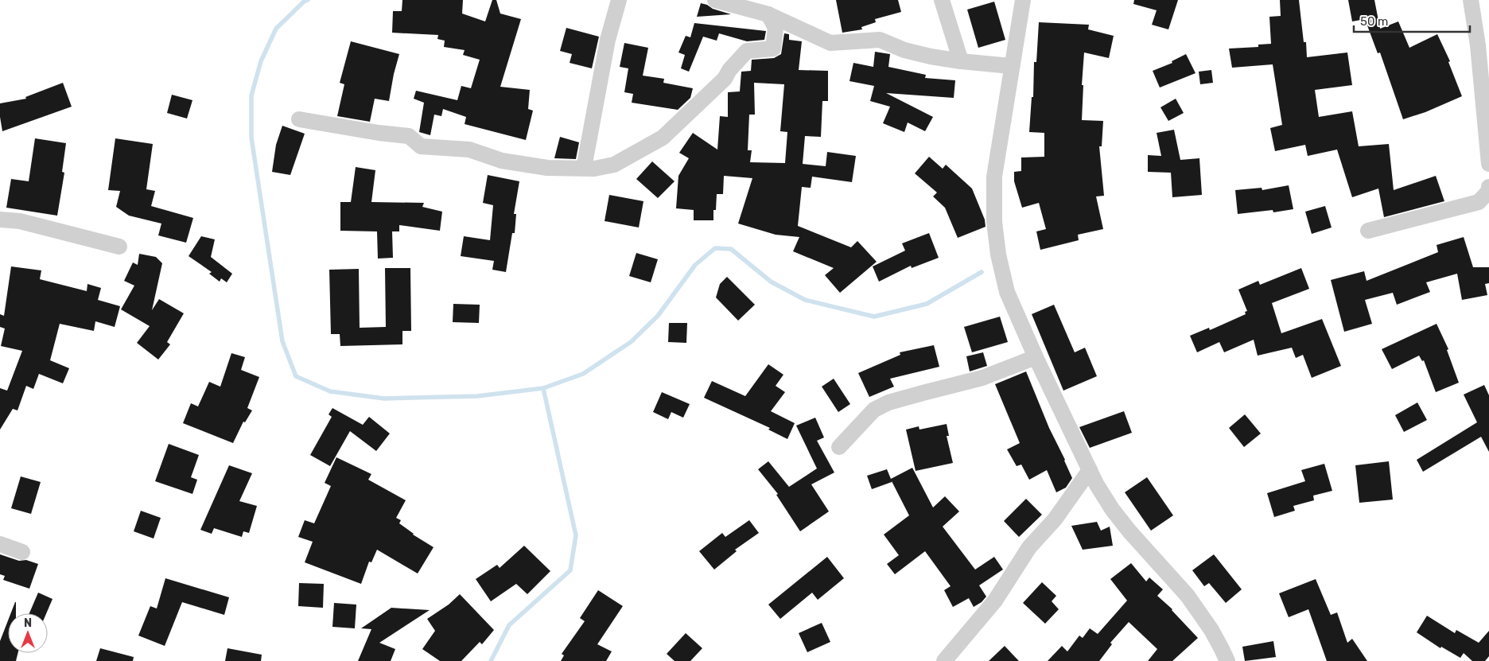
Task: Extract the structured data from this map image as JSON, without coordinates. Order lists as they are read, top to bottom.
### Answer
{
  "scale_bar": "50 m",
  "north": "top"
}
